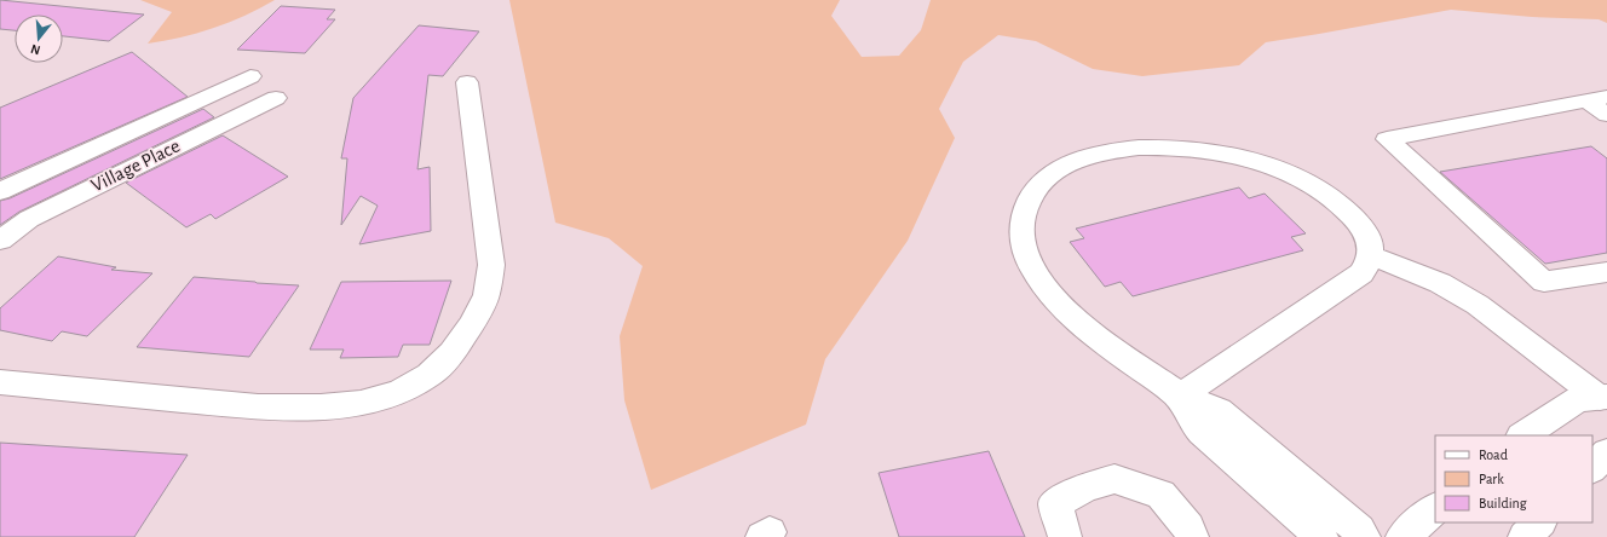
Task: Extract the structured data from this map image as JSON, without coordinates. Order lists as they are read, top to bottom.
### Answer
{
  "streets": {
    "main road": ["Village Place"]
  },
  "legend": ["Road", "Park", "Building"],
  "north": "bottom"
}
